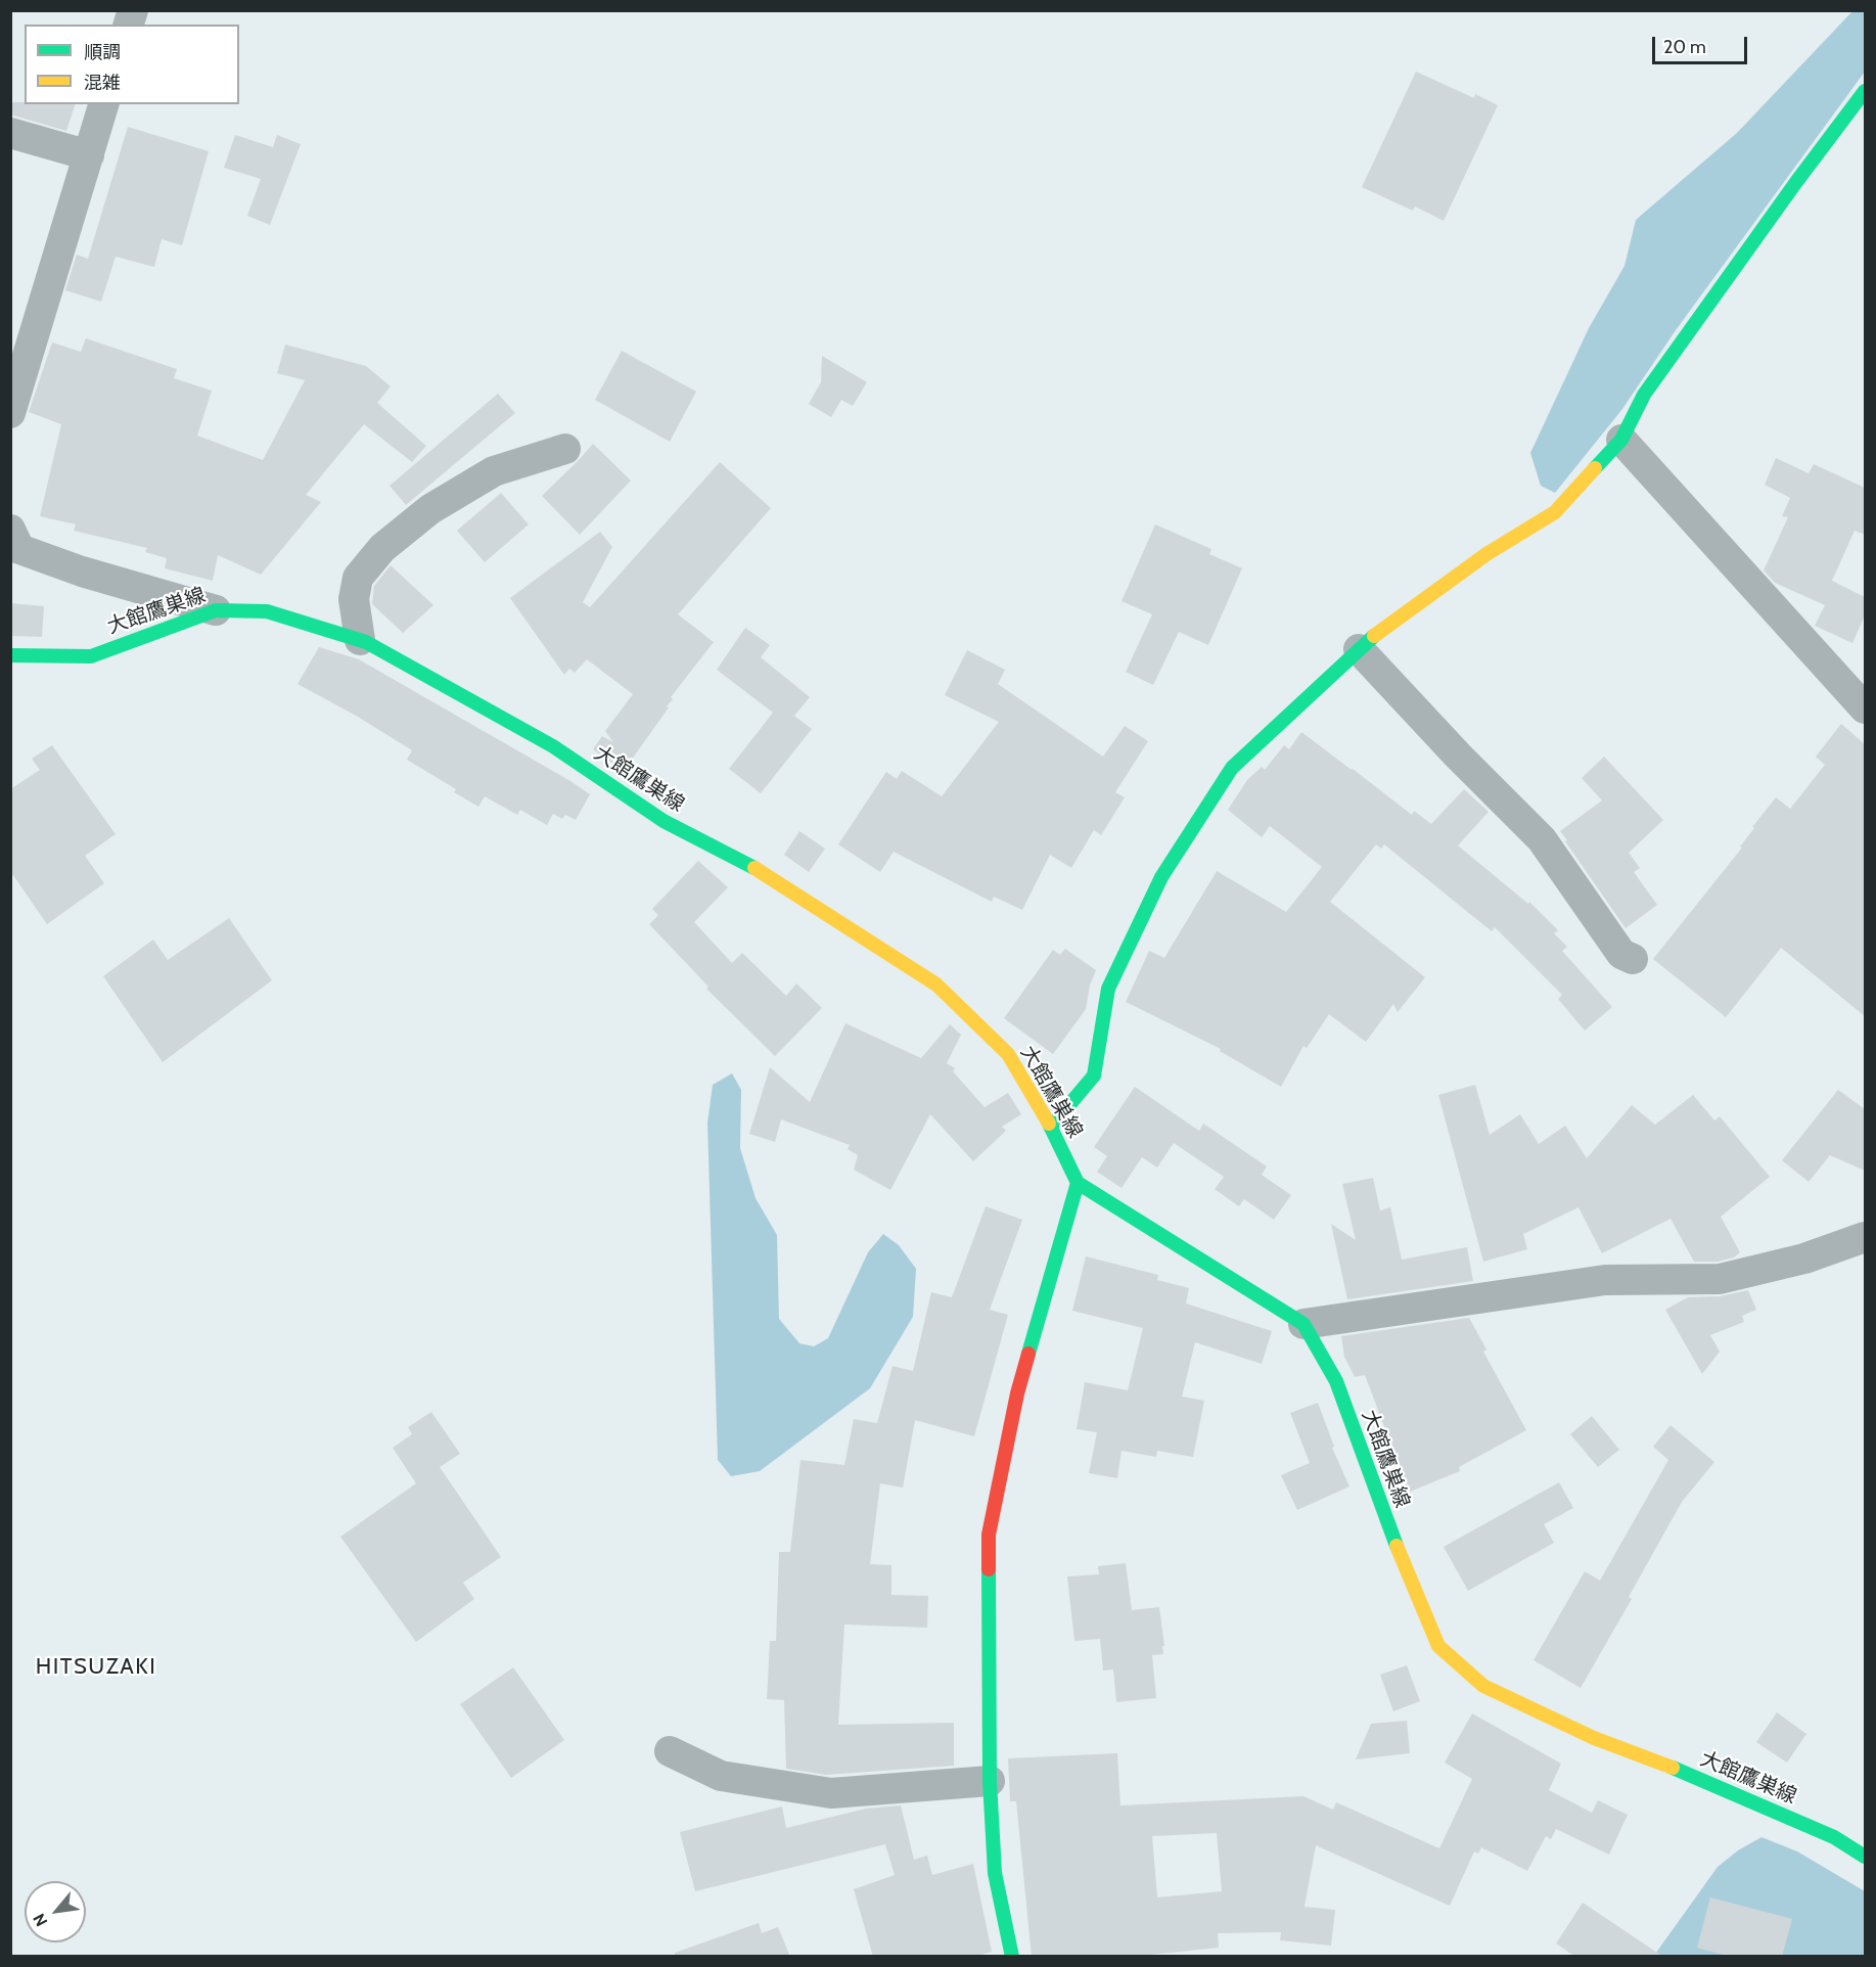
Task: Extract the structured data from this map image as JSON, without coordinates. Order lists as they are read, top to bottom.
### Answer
{
  "streets": {
    "main road": ["大館鷹巣線"]
  },
  "districts": ["HITSUZAKI"],
  "legend": ["順調", "混雑"],
  "scale_bar": "20 m",
  "north": "bottom left"
}
